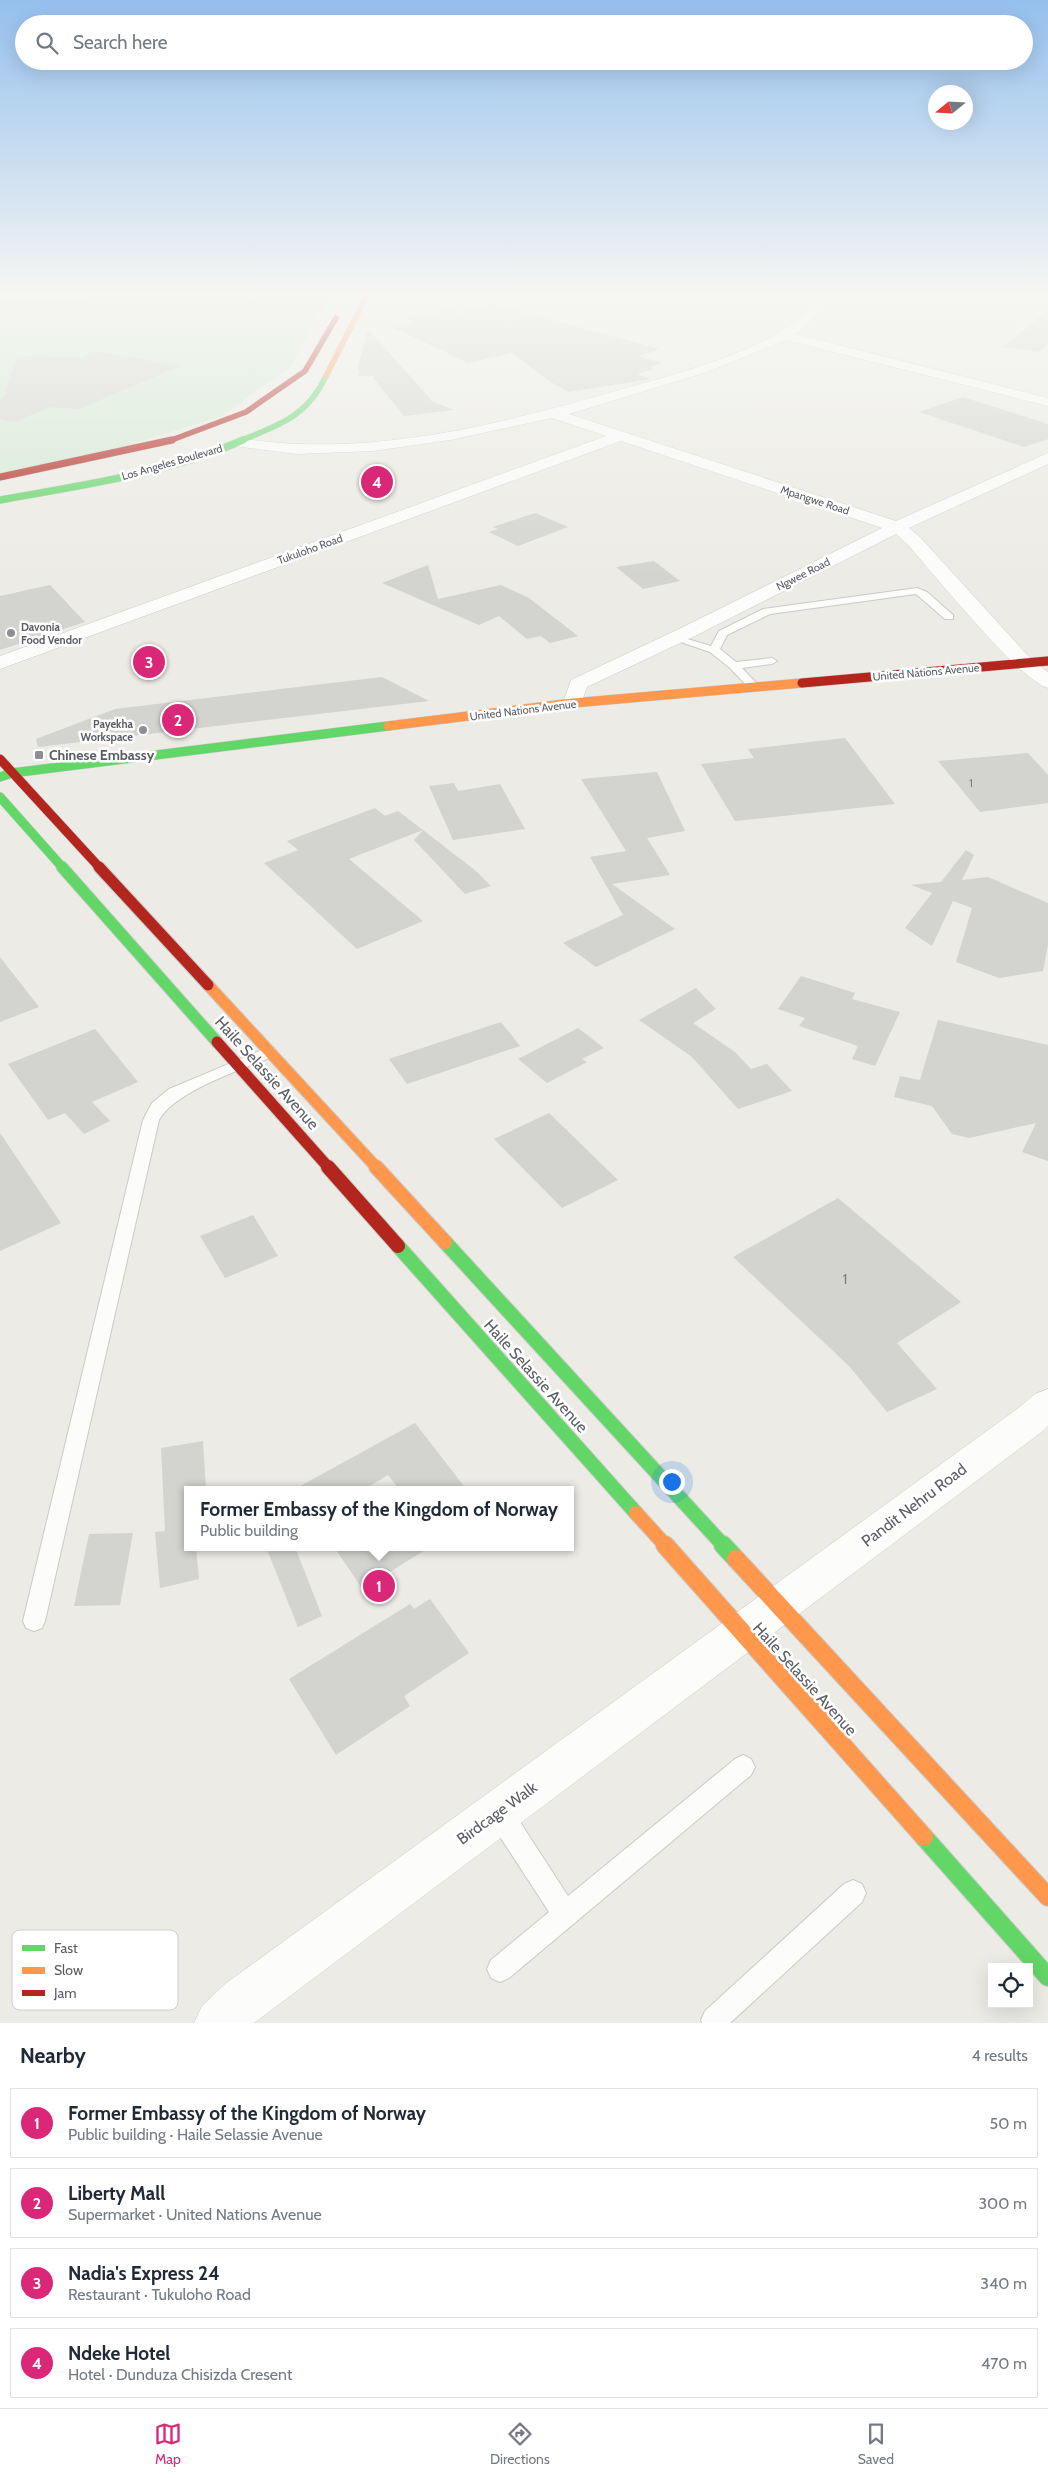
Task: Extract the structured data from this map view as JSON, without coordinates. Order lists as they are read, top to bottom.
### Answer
{
  "streets": {
    "main road": ["Los Angeles Boulevard", "United Nations Avenue", "Haile Selassie Avenue"],
    "street": [
      "Mpangwe Road",
      "Tukuloho Road",
      "Ngwee Road",
      "Pandit Nehru Road",
      "Birdcage Walk"
    ]
  },
  "crossings": [
    ["Mpangwe Road", "Tukuloho Road"],
    ["Mpangwe Road", "Ngwee Road"],
    ["Mpangwe Road", "United Nations Avenue"],
    ["Ngwee Road", "United Nations Avenue"],
    ["United Nations Avenue", "Haile Selassie Avenue"],
    ["Haile Selassie Avenue", "Pandit Nehru Road"],
    ["Haile Selassie Avenue", "Birdcage Walk"],
    ["Pandit Nehru Road", "Birdcage Walk"]
  ],
  "places": {
    "other": ["Davonia Food Vendor", "Payekha Workspace"],
    "transit": ["Chinese Embassy"]
  },
  "house_numbers": ["1", "1"],
  "legend": ["Fast", "Slow", "Jam"],
  "north": "left",
  "page": {
    "search": "Search here",
    "pins": [
      "4",
      "3",
      "2",
      "1"
    ],
    "popup": ["Former Embassy of the Kingdom of Norway", "Public building"],
    "heading": ["Nearby", "4 results"],
    "list": [
      {
        "mark": "1",
        "name": "Former Embassy of the Kingdom of Norway",
        "note": "Public building · Haile Selassie Avenue",
        "value": "50 m"
      },
      {
        "mark": "2",
        "name": "Liberty Mall",
        "note": "Supermarket · United Nations Avenue",
        "value": "300 m"
      },
      {
        "mark": "3",
        "name": "Nadia's Express 24",
        "note": "Restaurant · Tukuloho Road",
        "value": "340 m"
      },
      {
        "mark": "4",
        "name": "Ndeke Hotel",
        "note": "Hotel · Dunduza Chisizda Cresent",
        "value": "470 m"
      }
    ],
    "nav": ["Map", "Directions", "Saved"]
  }
}
